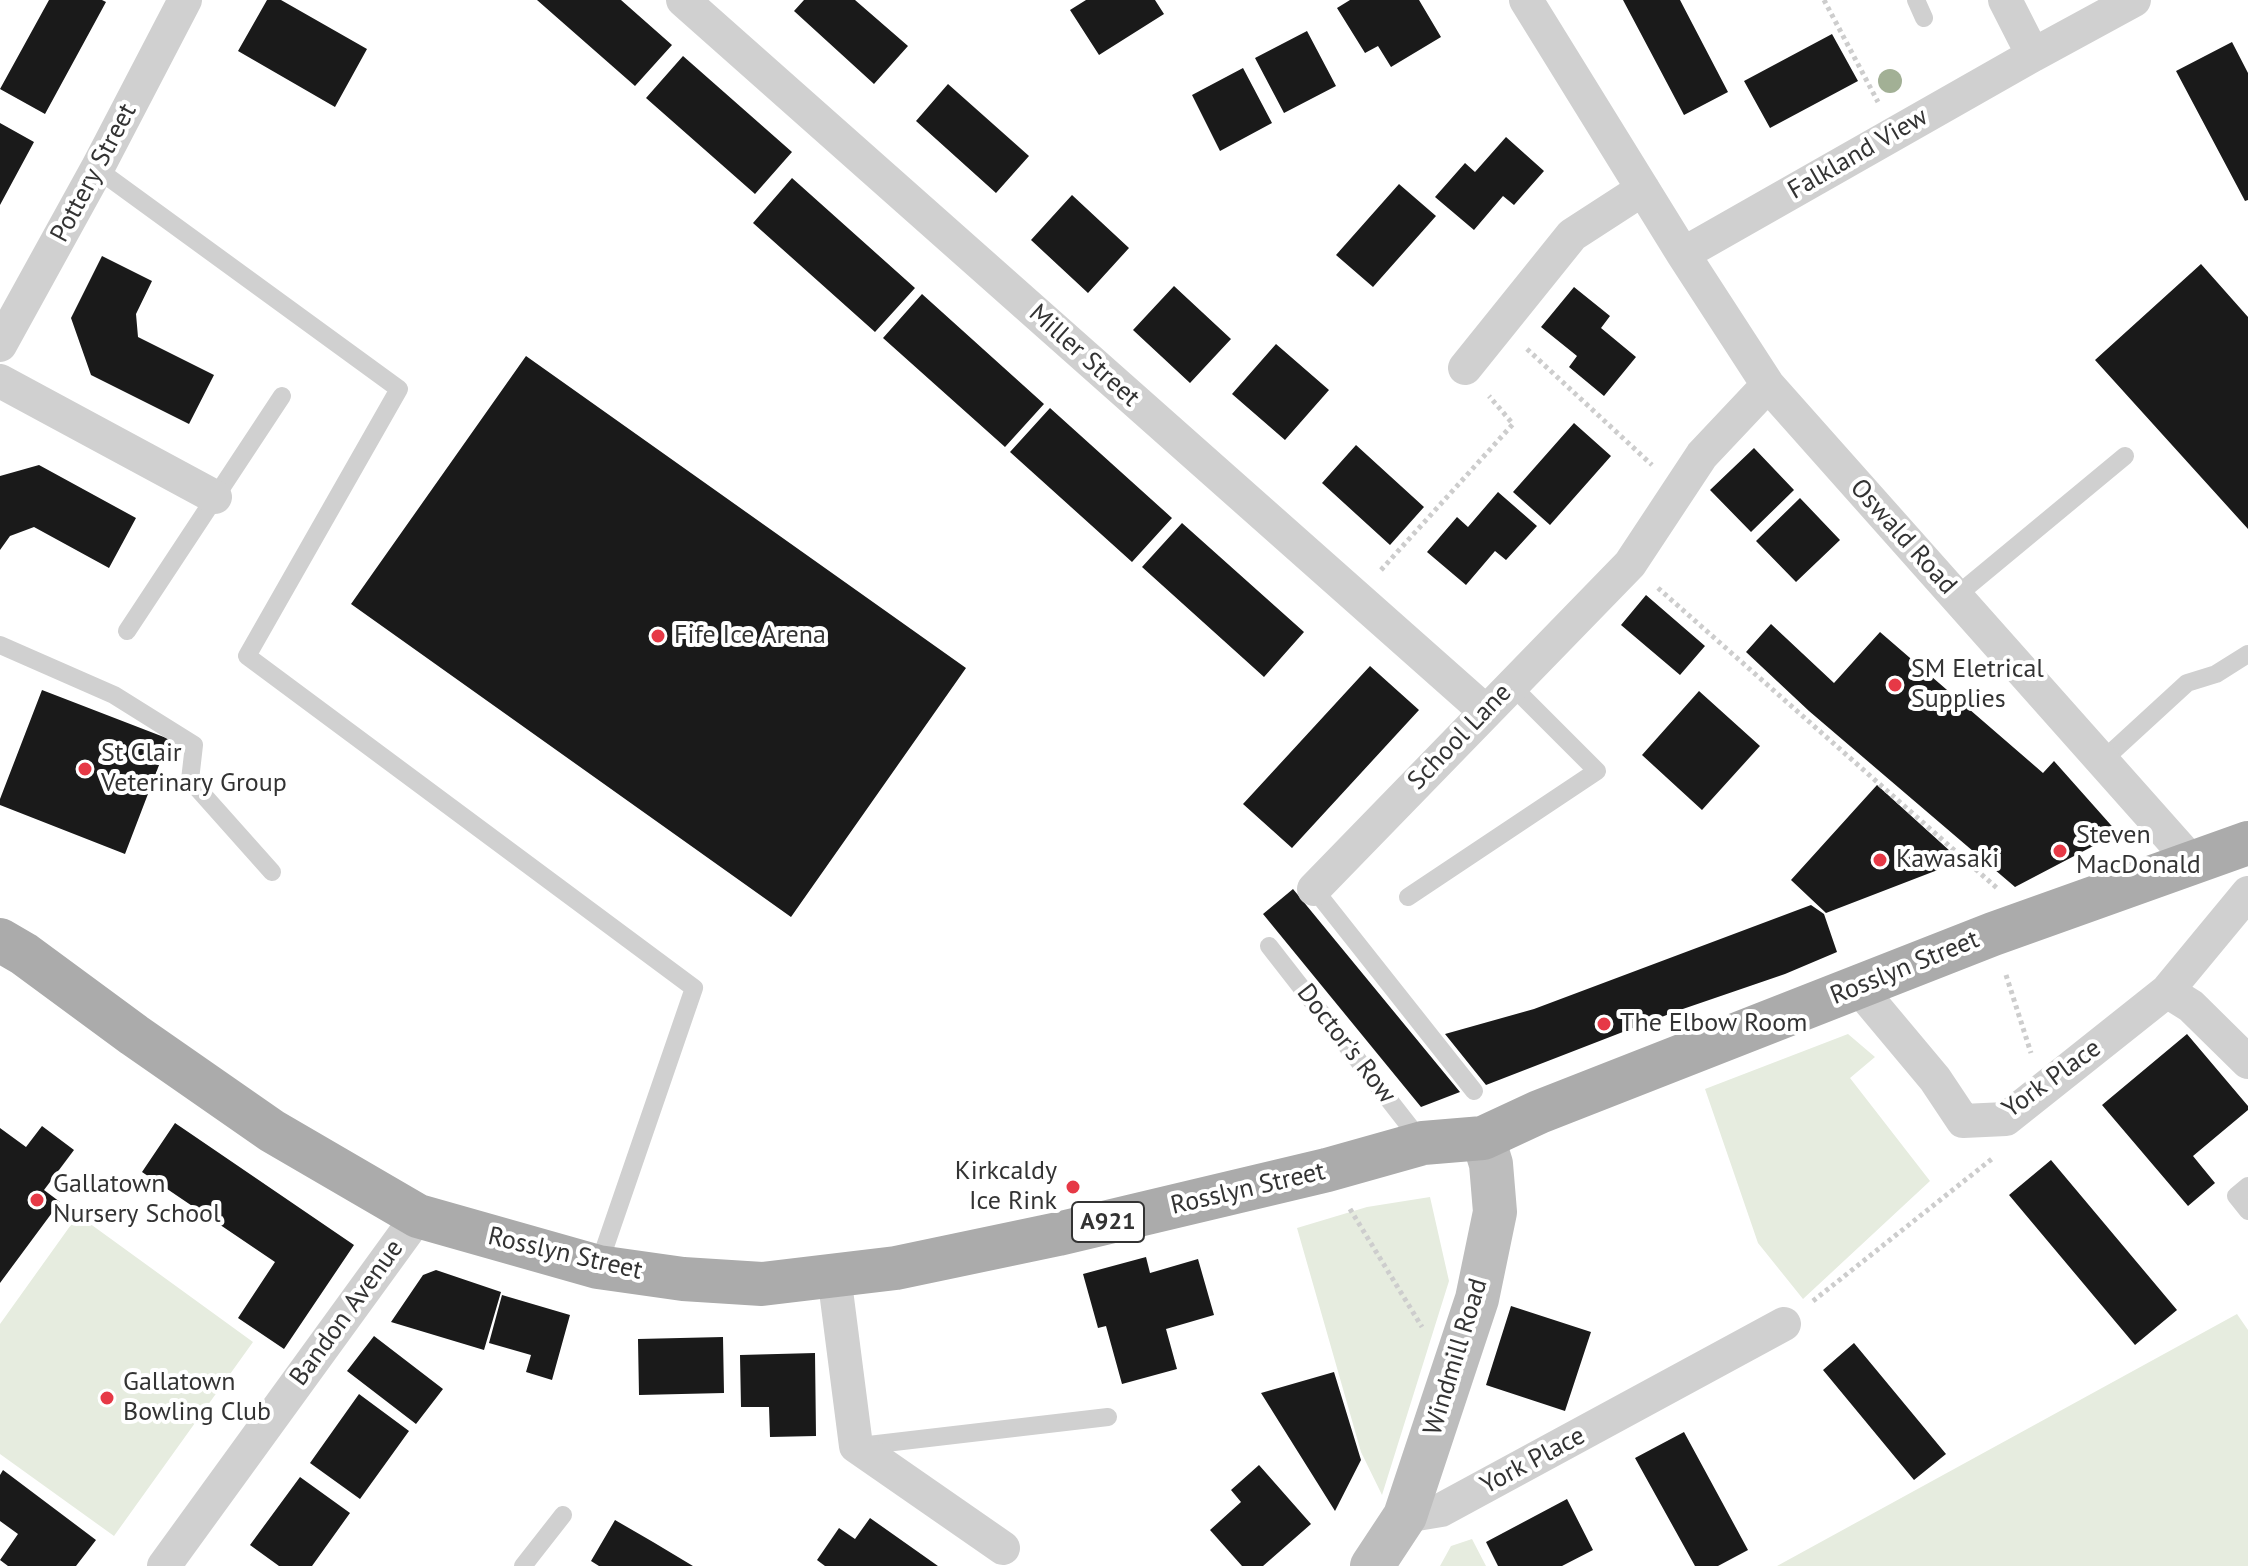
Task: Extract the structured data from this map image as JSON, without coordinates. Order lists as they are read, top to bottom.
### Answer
{
  "streets": {
    "main road": ["Rosslyn Street", "A921", "Windmill Road"],
    "street": [
      "Falkland View",
      "Pottery Street",
      "Miller Street",
      "Oswald Road",
      "School Lane",
      "York Place",
      "Bandon Avenue"
    ],
    "lane": ["Doctor's Row"]
  },
  "crossings": [
    ["Falkland View", "Oswald Road"],
    ["Miller Street", "School Lane"],
    ["Oswald Road", "School Lane"],
    ["Oswald Road", "Rosslyn Street"],
    ["Rosslyn Street", "Doctor's Row"],
    ["Rosslyn Street", "York Place"],
    ["Rosslyn Street", "Bandon Avenue"],
    ["Rosslyn Street", "Windmill Road"],
    ["York Place", "Windmill Road"]
  ],
  "places": [
    "Fife Ice Arena",
    "SM Eletrical Supplies",
    "St Clair Veterinary Group",
    "Steven MacDonald",
    "Kawasaki",
    "The Elbow Room",
    "Kirkcaldy Ice Rink",
    "Gallatown Nursery School",
    "Gallatown Bowling Club"
  ]
}
